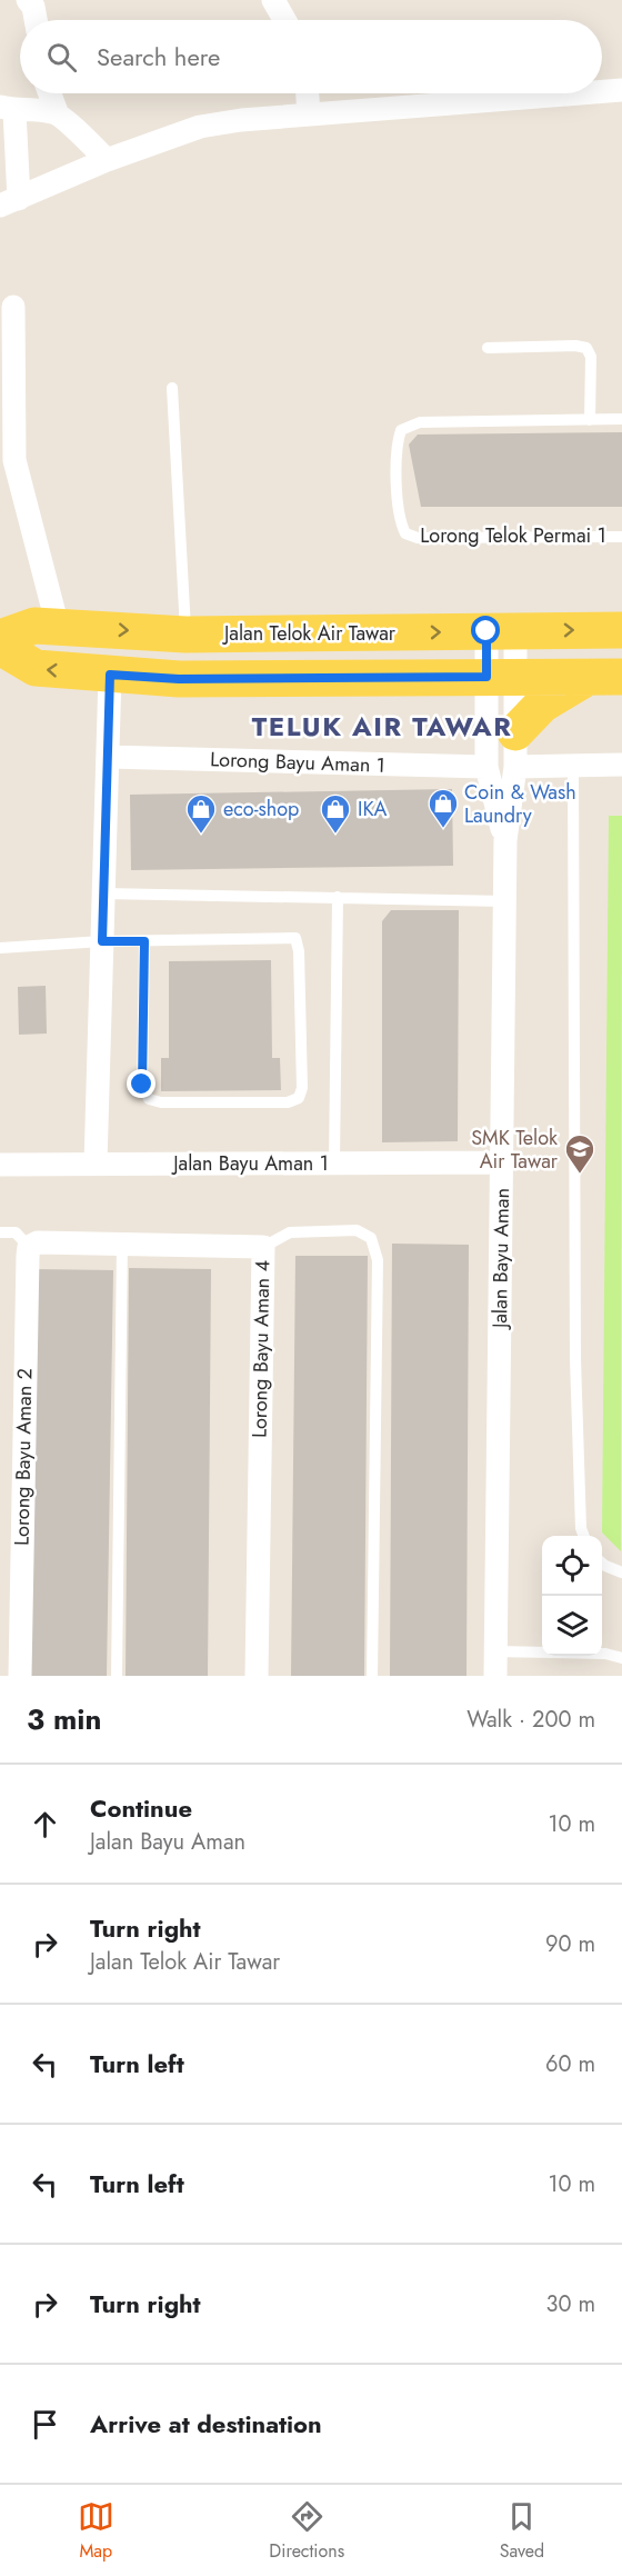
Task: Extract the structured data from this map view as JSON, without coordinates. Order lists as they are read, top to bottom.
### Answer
{
  "streets": {
    "main road": ["Jalan Telok Air Tawar"],
    "street": [
      "Lorong Bayu Aman 1",
      "Jalan Bayu Aman 1",
      "Jalan Bayu Aman",
      "Lorong Bayu Aman 4",
      "Lorong Bayu Aman 2"
    ],
    "lane": ["Lorong Telok Permai 1"]
  },
  "crossings": [
    ["Jalan Telok Air Tawar", "Jalan Bayu Aman"],
    ["Lorong Bayu Aman 1", "Jalan Bayu Aman"],
    ["Jalan Bayu Aman 1", "Jalan Bayu Aman"],
    ["Lorong Bayu Aman 4", "Lorong Bayu Aman 2"]
  ],
  "districts": ["TELUK AIR TAWAR"],
  "places": {
    "shop": ["Coin & Wash Laundry", "eco-shop", "IKA"],
    "school or university": ["SMK Telok Air Tawar"]
  },
  "page": {
    "search": "Search here",
    "heading": ["3 min", "Walk · 200 m"],
    "list": [
      ["Continue", "Jalan Bayu Aman", "10 m"],
      ["Turn right", "Jalan Telok Air Tawar", "90 m"],
      ["Turn left", "60 m"],
      ["Turn left", "10 m"],
      ["Turn right", "30 m"],
      "Arrive at destination"
    ],
    "nav": ["Map", "Directions", "Saved"]
  }
}
